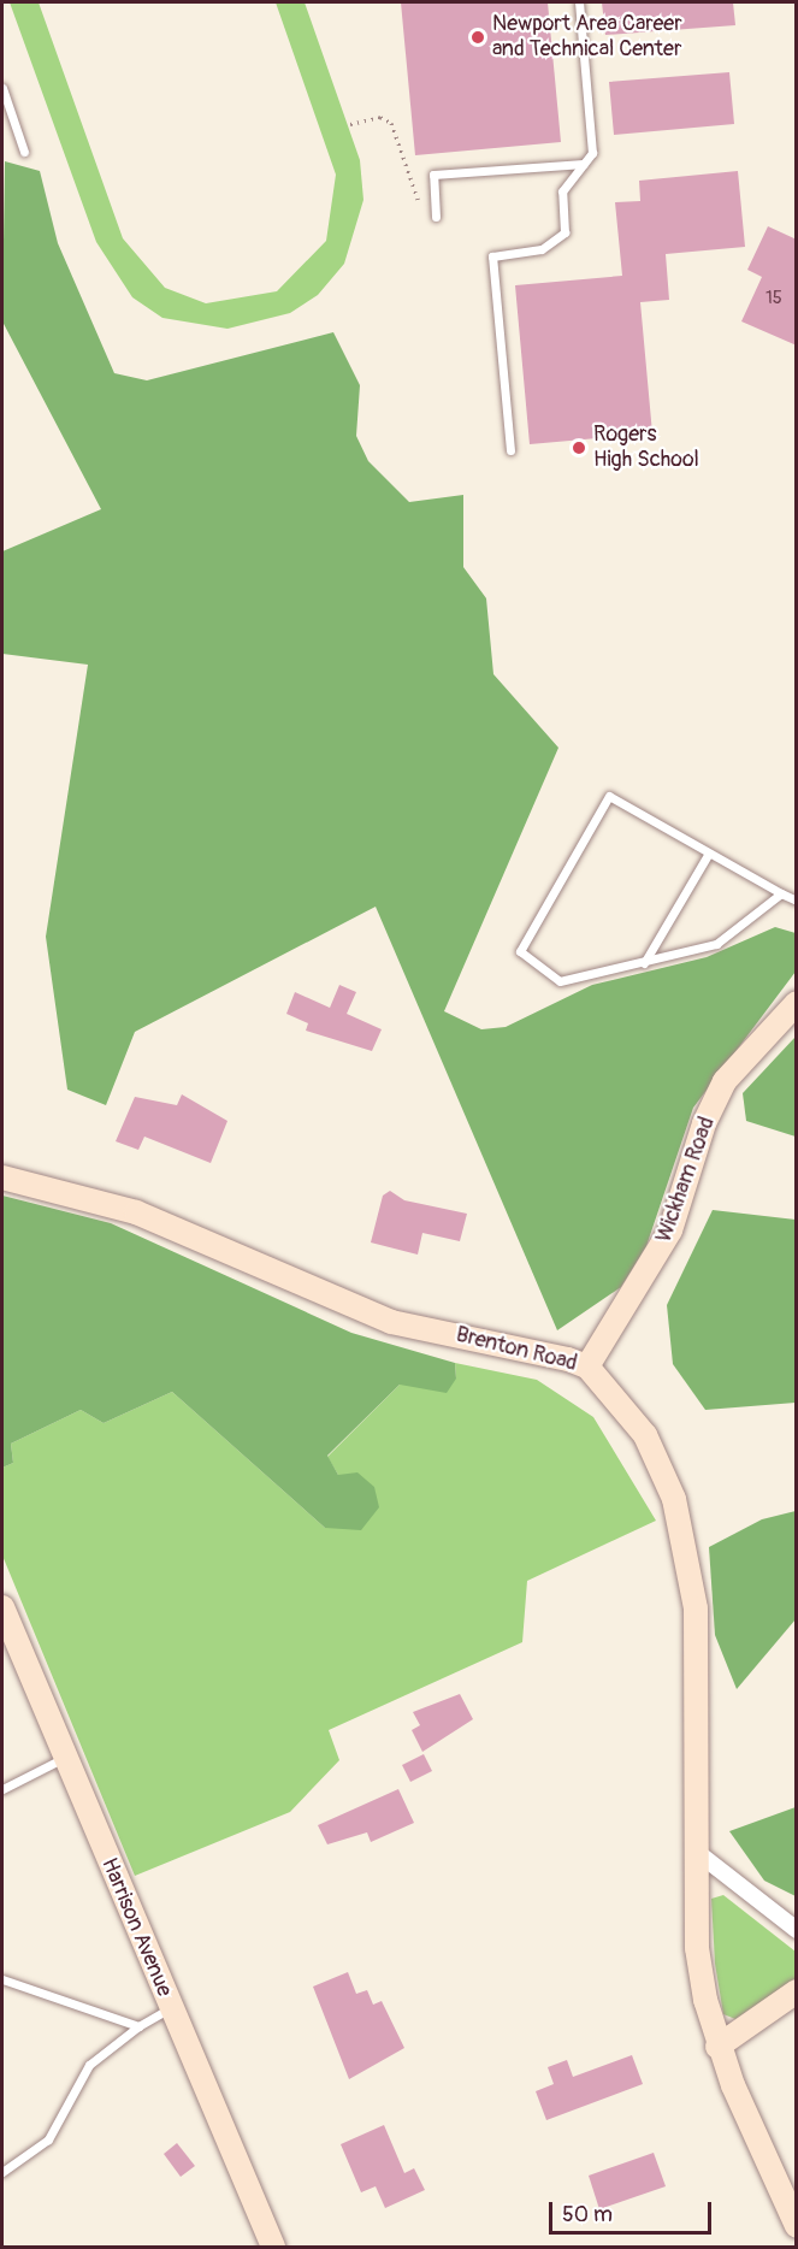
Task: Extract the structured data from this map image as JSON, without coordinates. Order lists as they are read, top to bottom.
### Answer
{
  "streets": {
    "street": ["Wickham Road", "Brenton Road", "Harrison Avenue"]
  },
  "crossings": [
    ["Wickham Road", "Brenton Road"]
  ],
  "places": ["Newport Area Career and Technical Center", "Rogers High School"],
  "house_numbers": ["15"],
  "scale_bar": "50 m"
}
